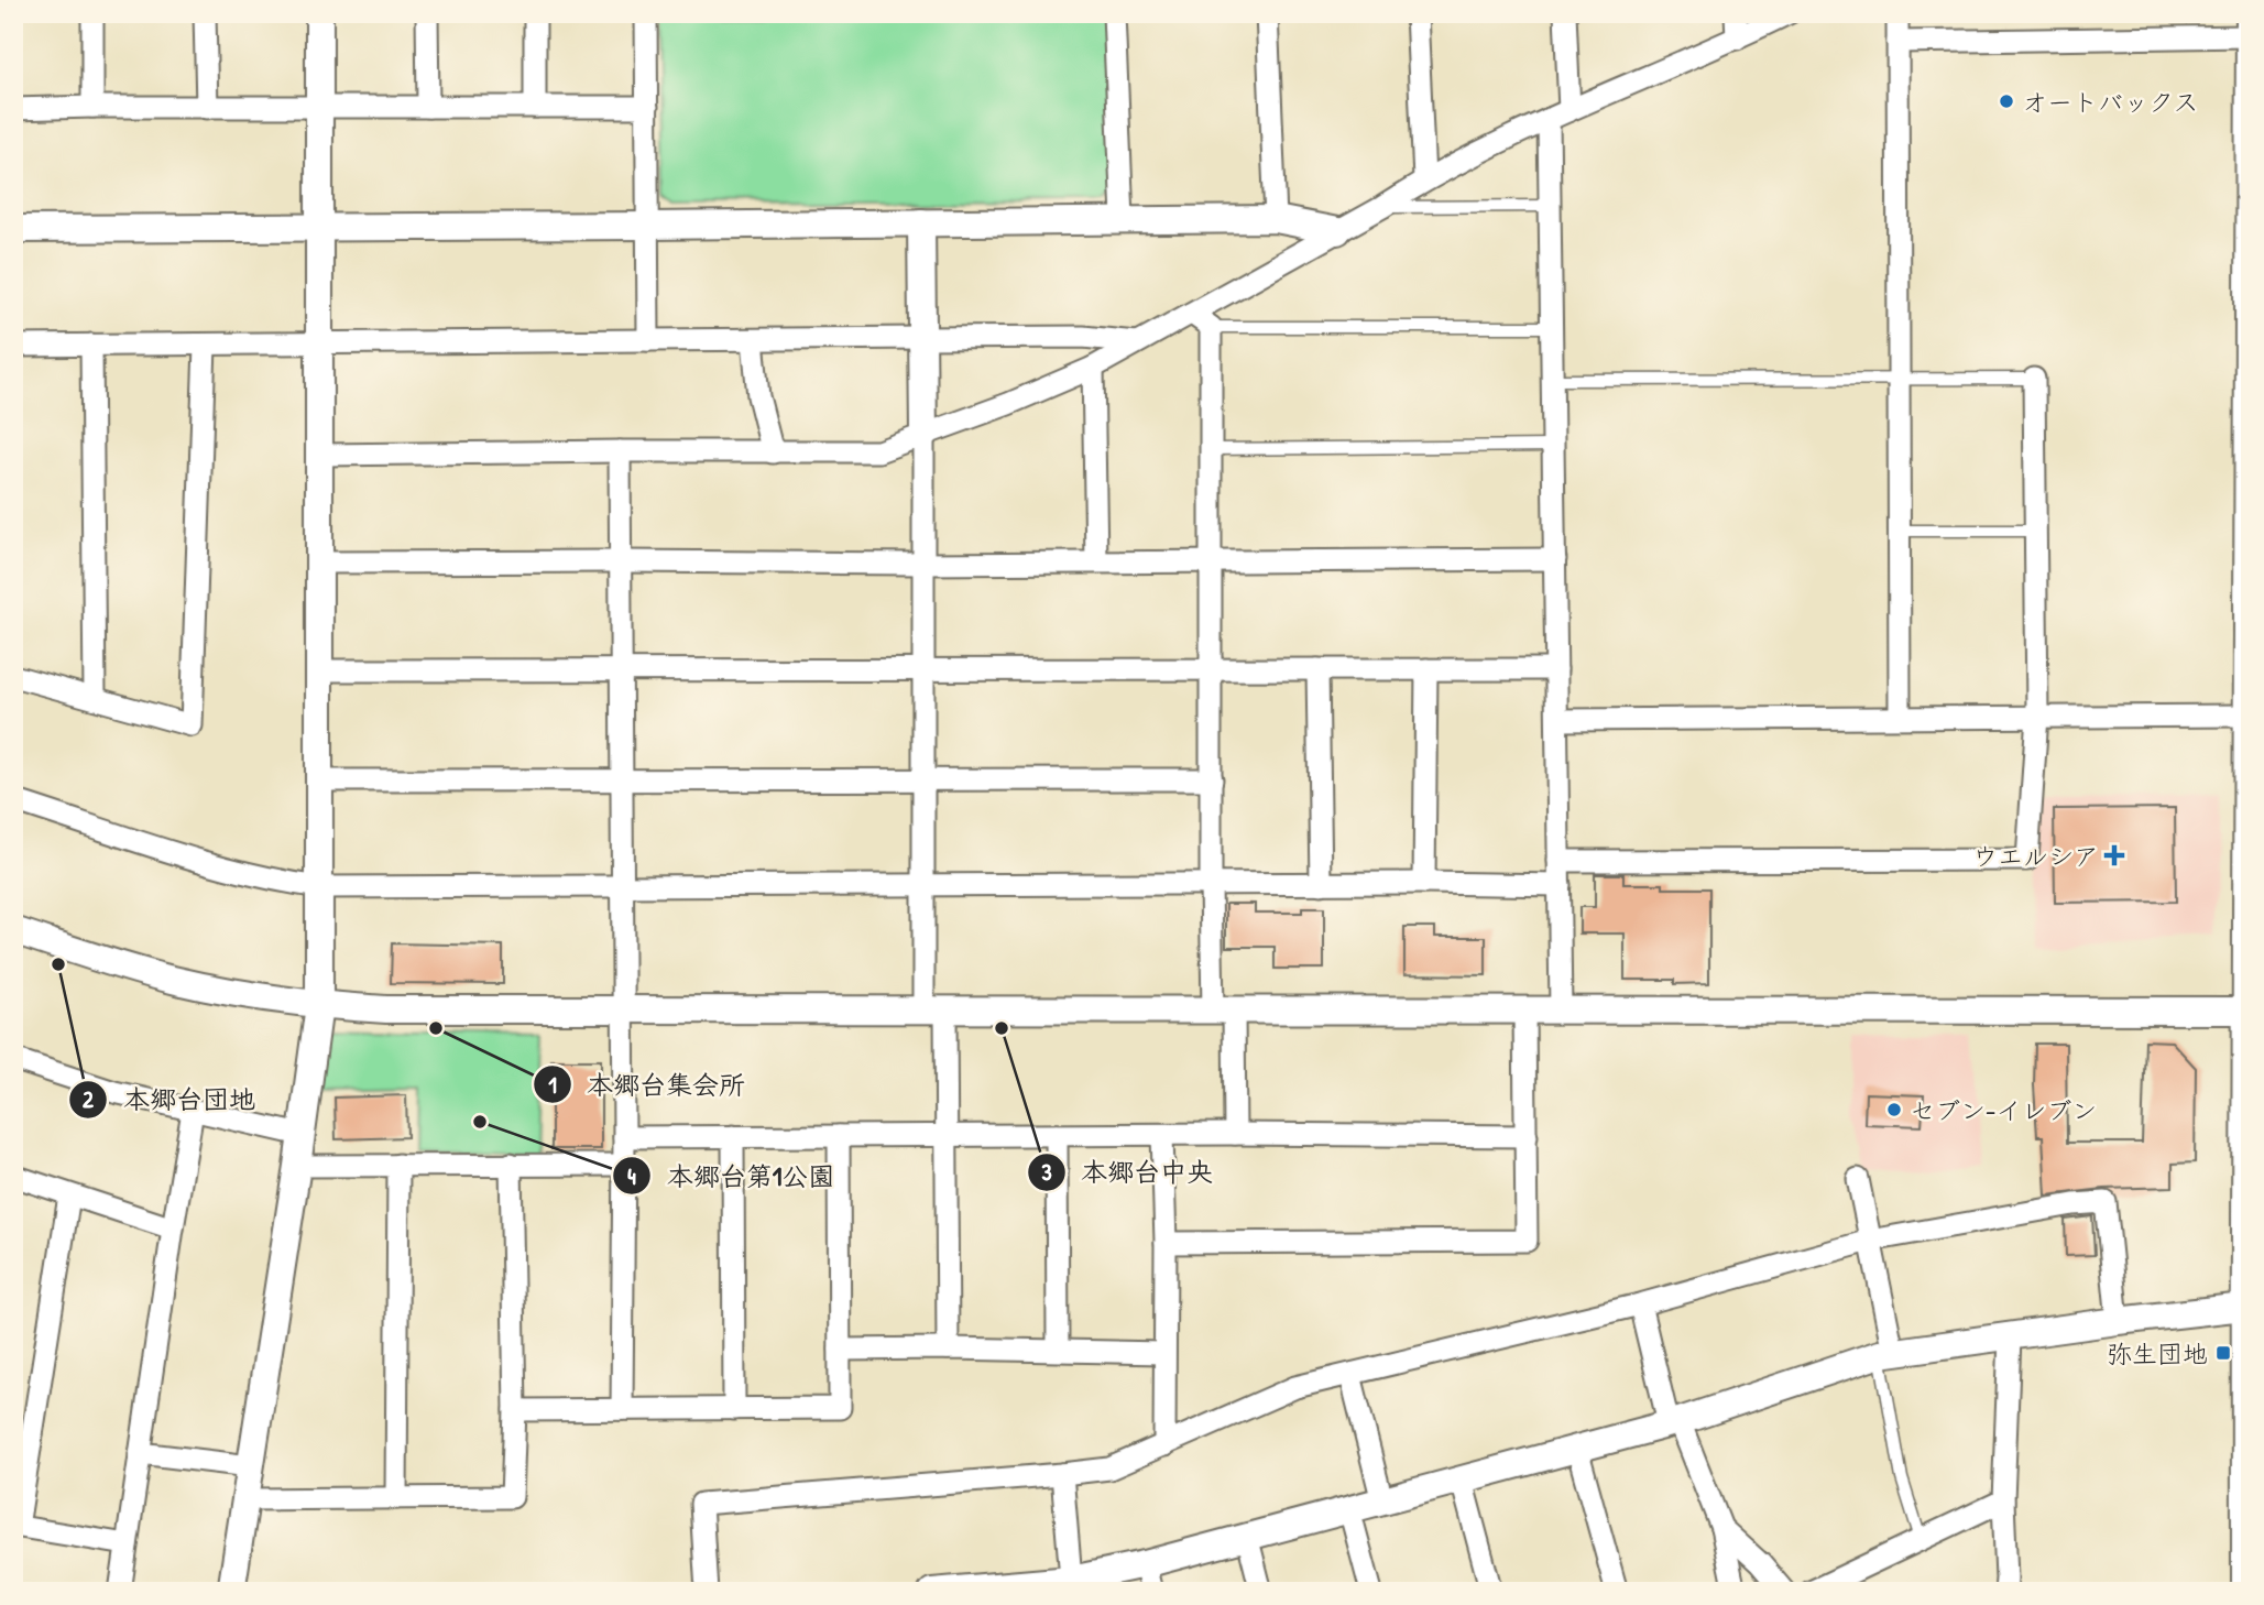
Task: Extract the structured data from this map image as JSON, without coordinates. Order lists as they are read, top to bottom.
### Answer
{
  "places": {
    "other": [
      "オートバックス",
      "本郷台団地",
      "本郷台集会所",
      "本郷台中央",
      "セブン-イレブン",
      "本郷台第1公園"
    ],
    "health": ["ウエルシア"],
    "transit": ["弥生団地"]
  }
}
